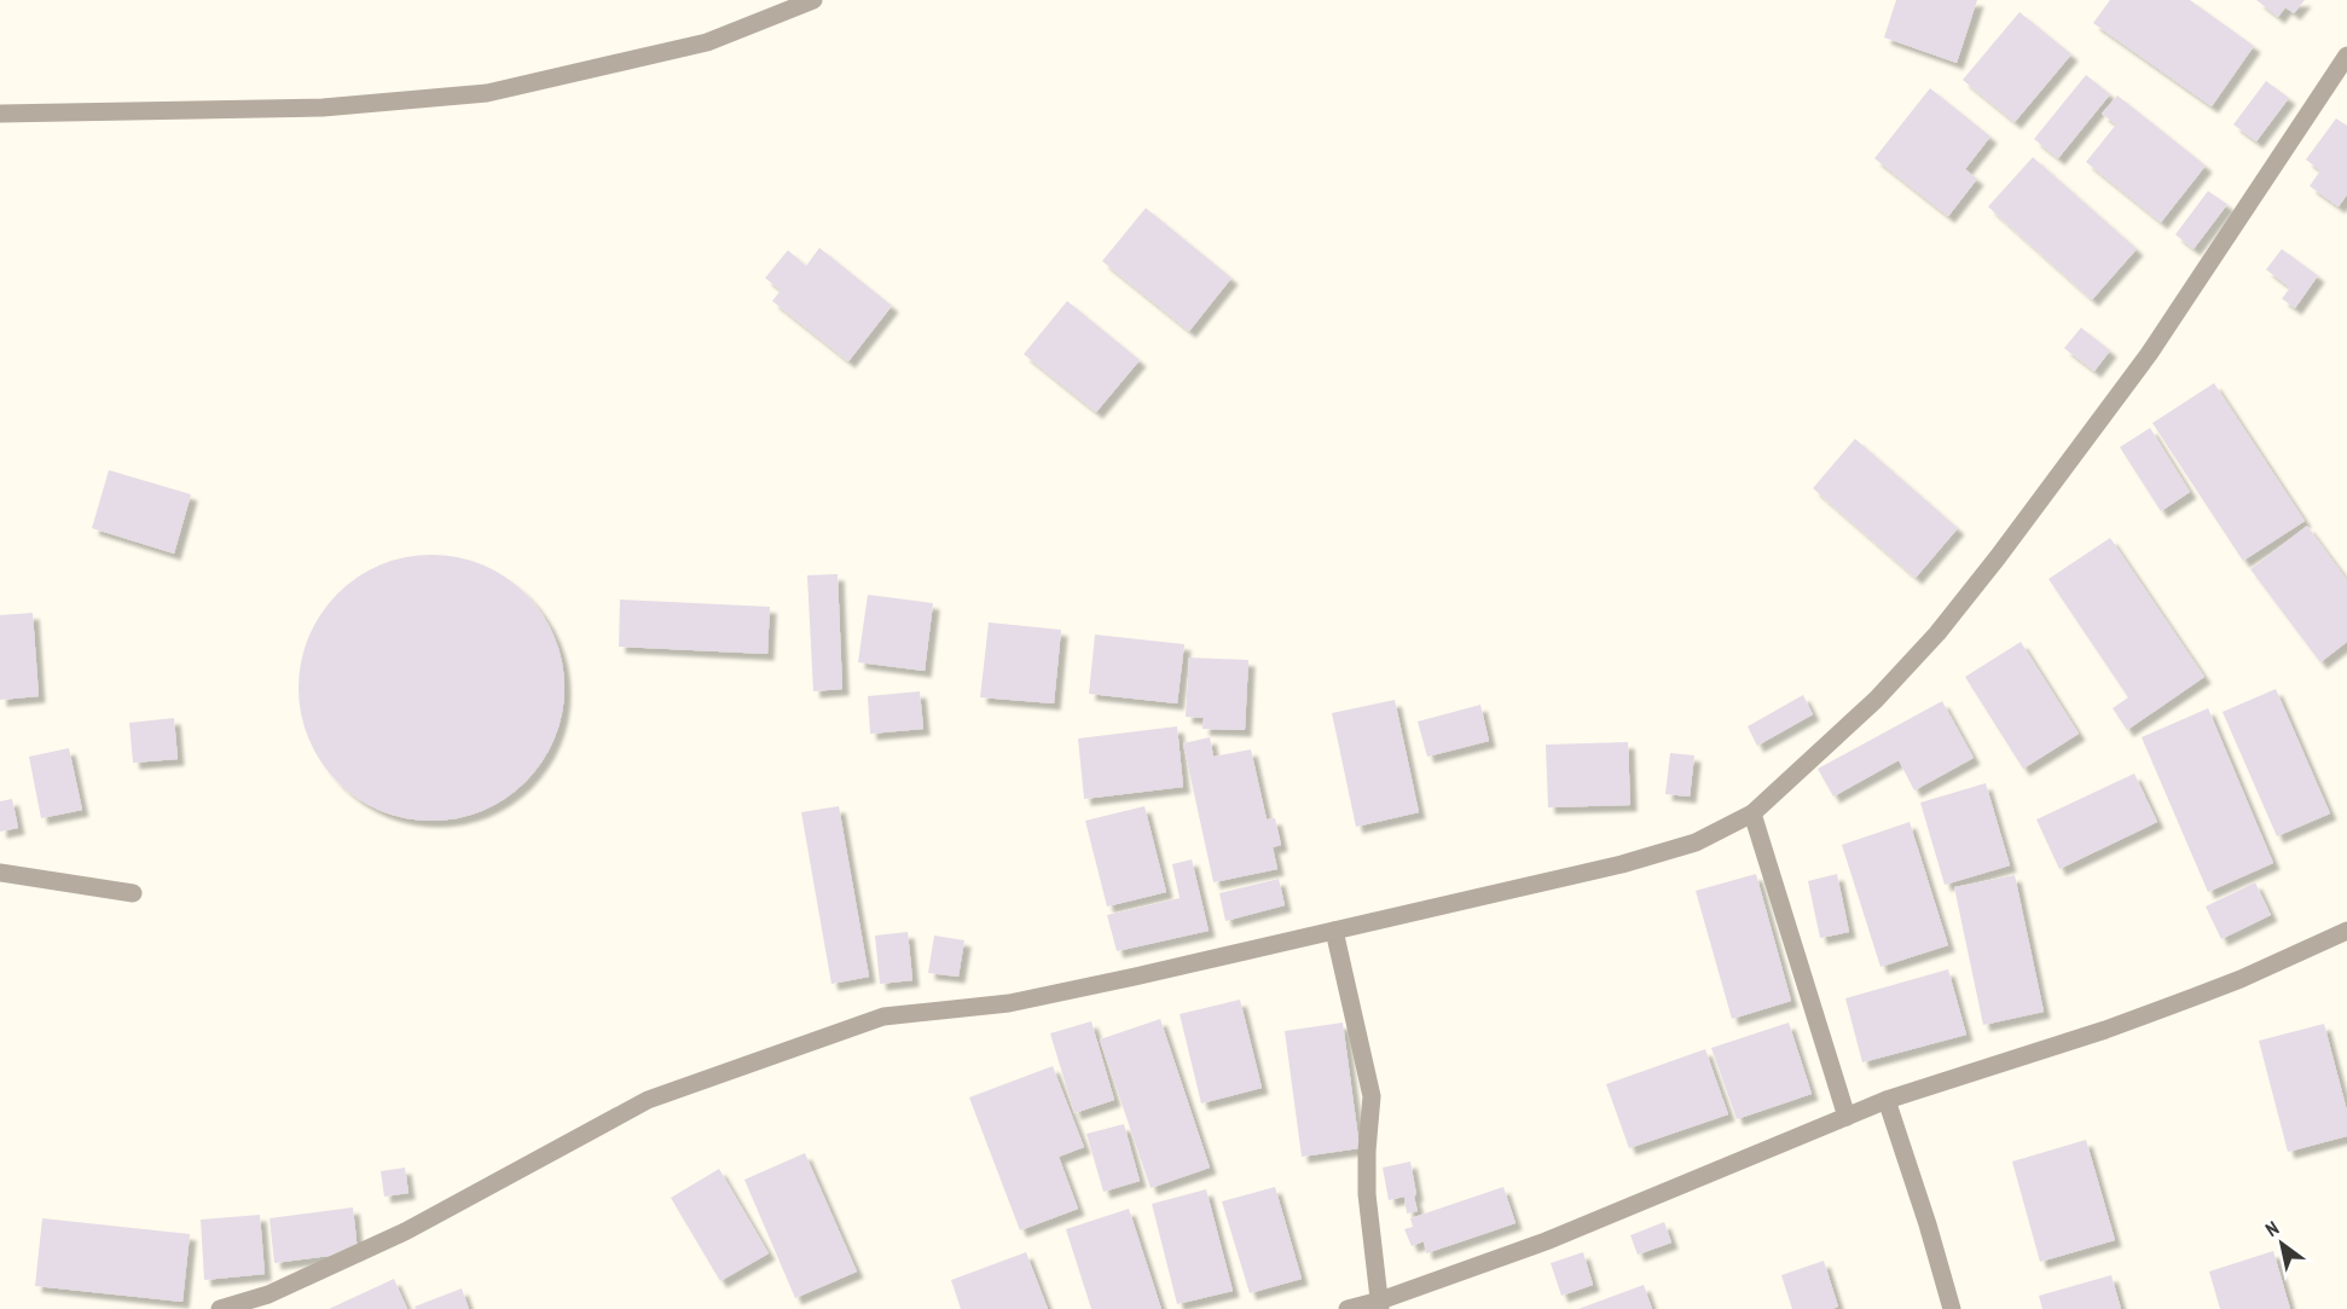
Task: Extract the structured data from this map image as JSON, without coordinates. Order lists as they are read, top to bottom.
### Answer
{
  "north": "top left"
}
